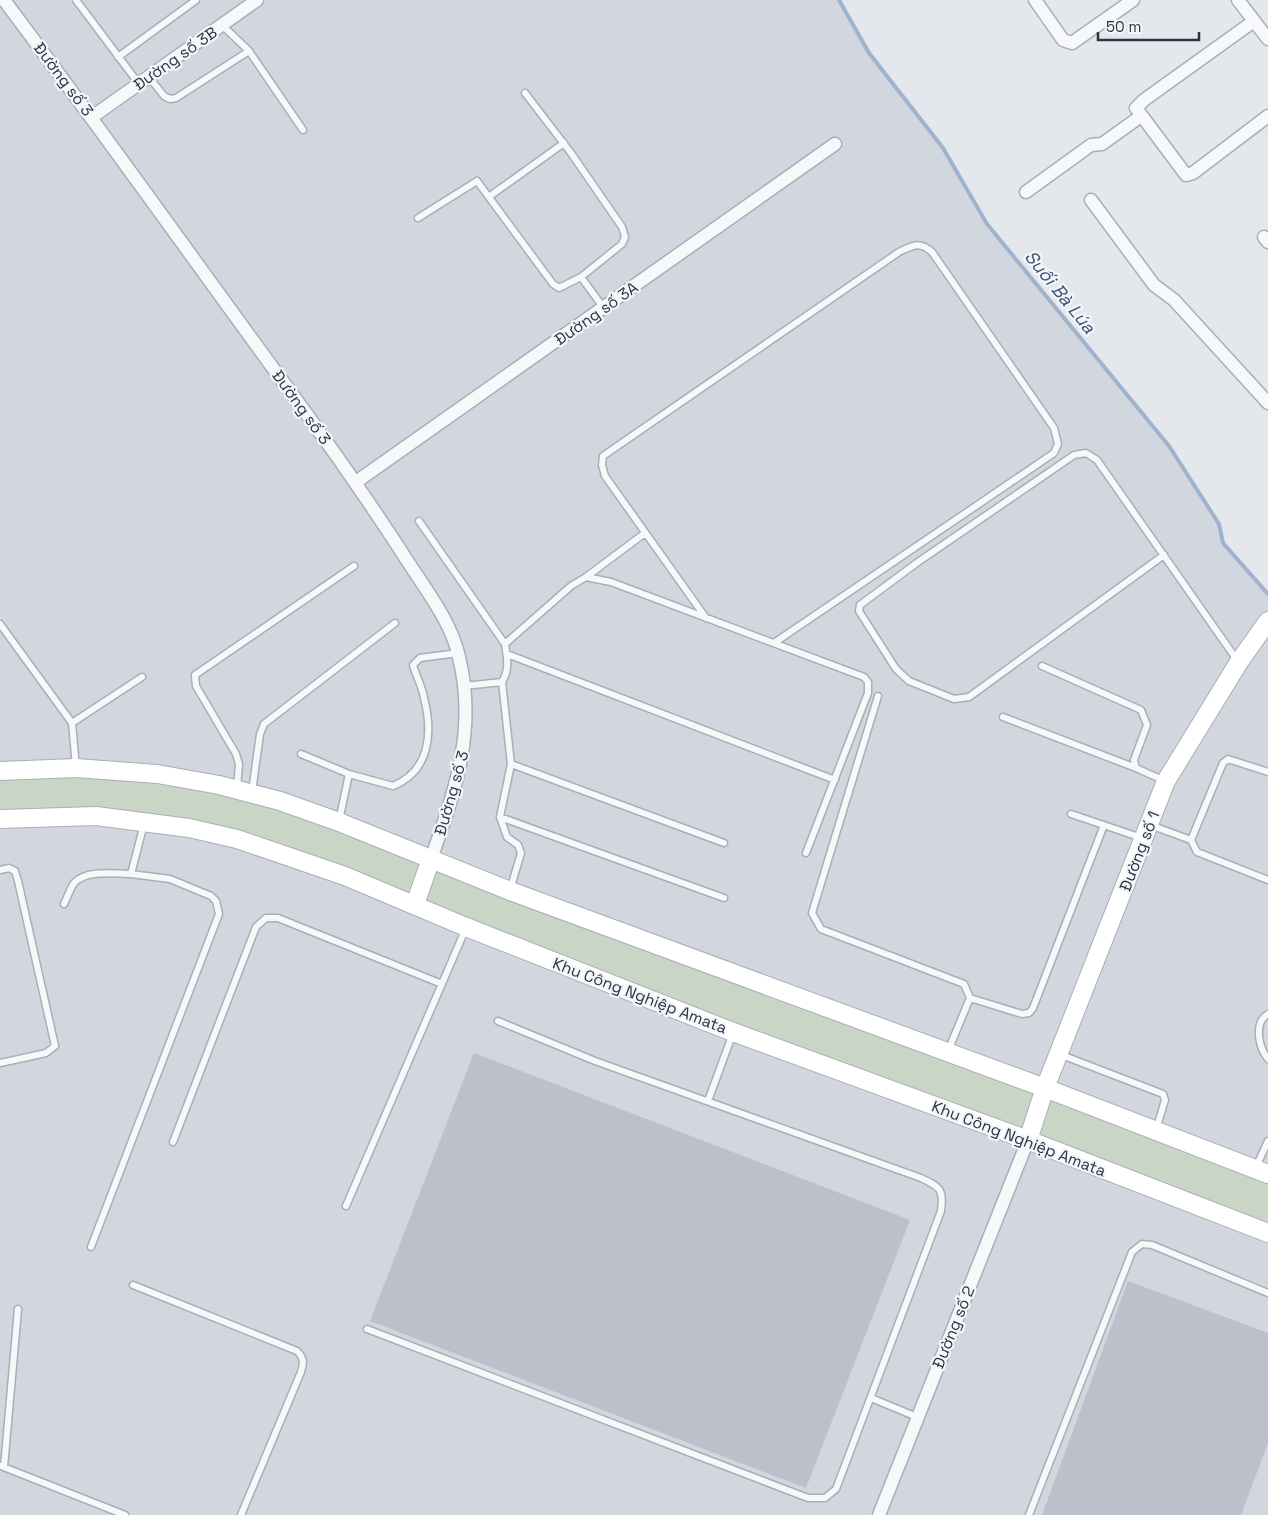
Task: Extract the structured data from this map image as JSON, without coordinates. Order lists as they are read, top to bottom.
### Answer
{
  "streets": {
    "street": [
      "Đường số 3B",
      "Đường số 3",
      "Đường số 3A",
      "Đường số 1",
      "Khu Công Nghiệp Amata",
      "Đường số 2"
    ]
  },
  "crossings": [
    ["Đường số 3B", "Đường số 3"],
    ["Đường số 3", "Đường số 3A"],
    ["Đường số 1", "Khu Công Nghiệp Amata"],
    ["Đường số 1", "Đường số 2"],
    ["Khu Công Nghiệp Amata", "Đường số 2"]
  ],
  "water": ["Suối Bà Lúa"],
  "scale_bar": "50 m"
}
